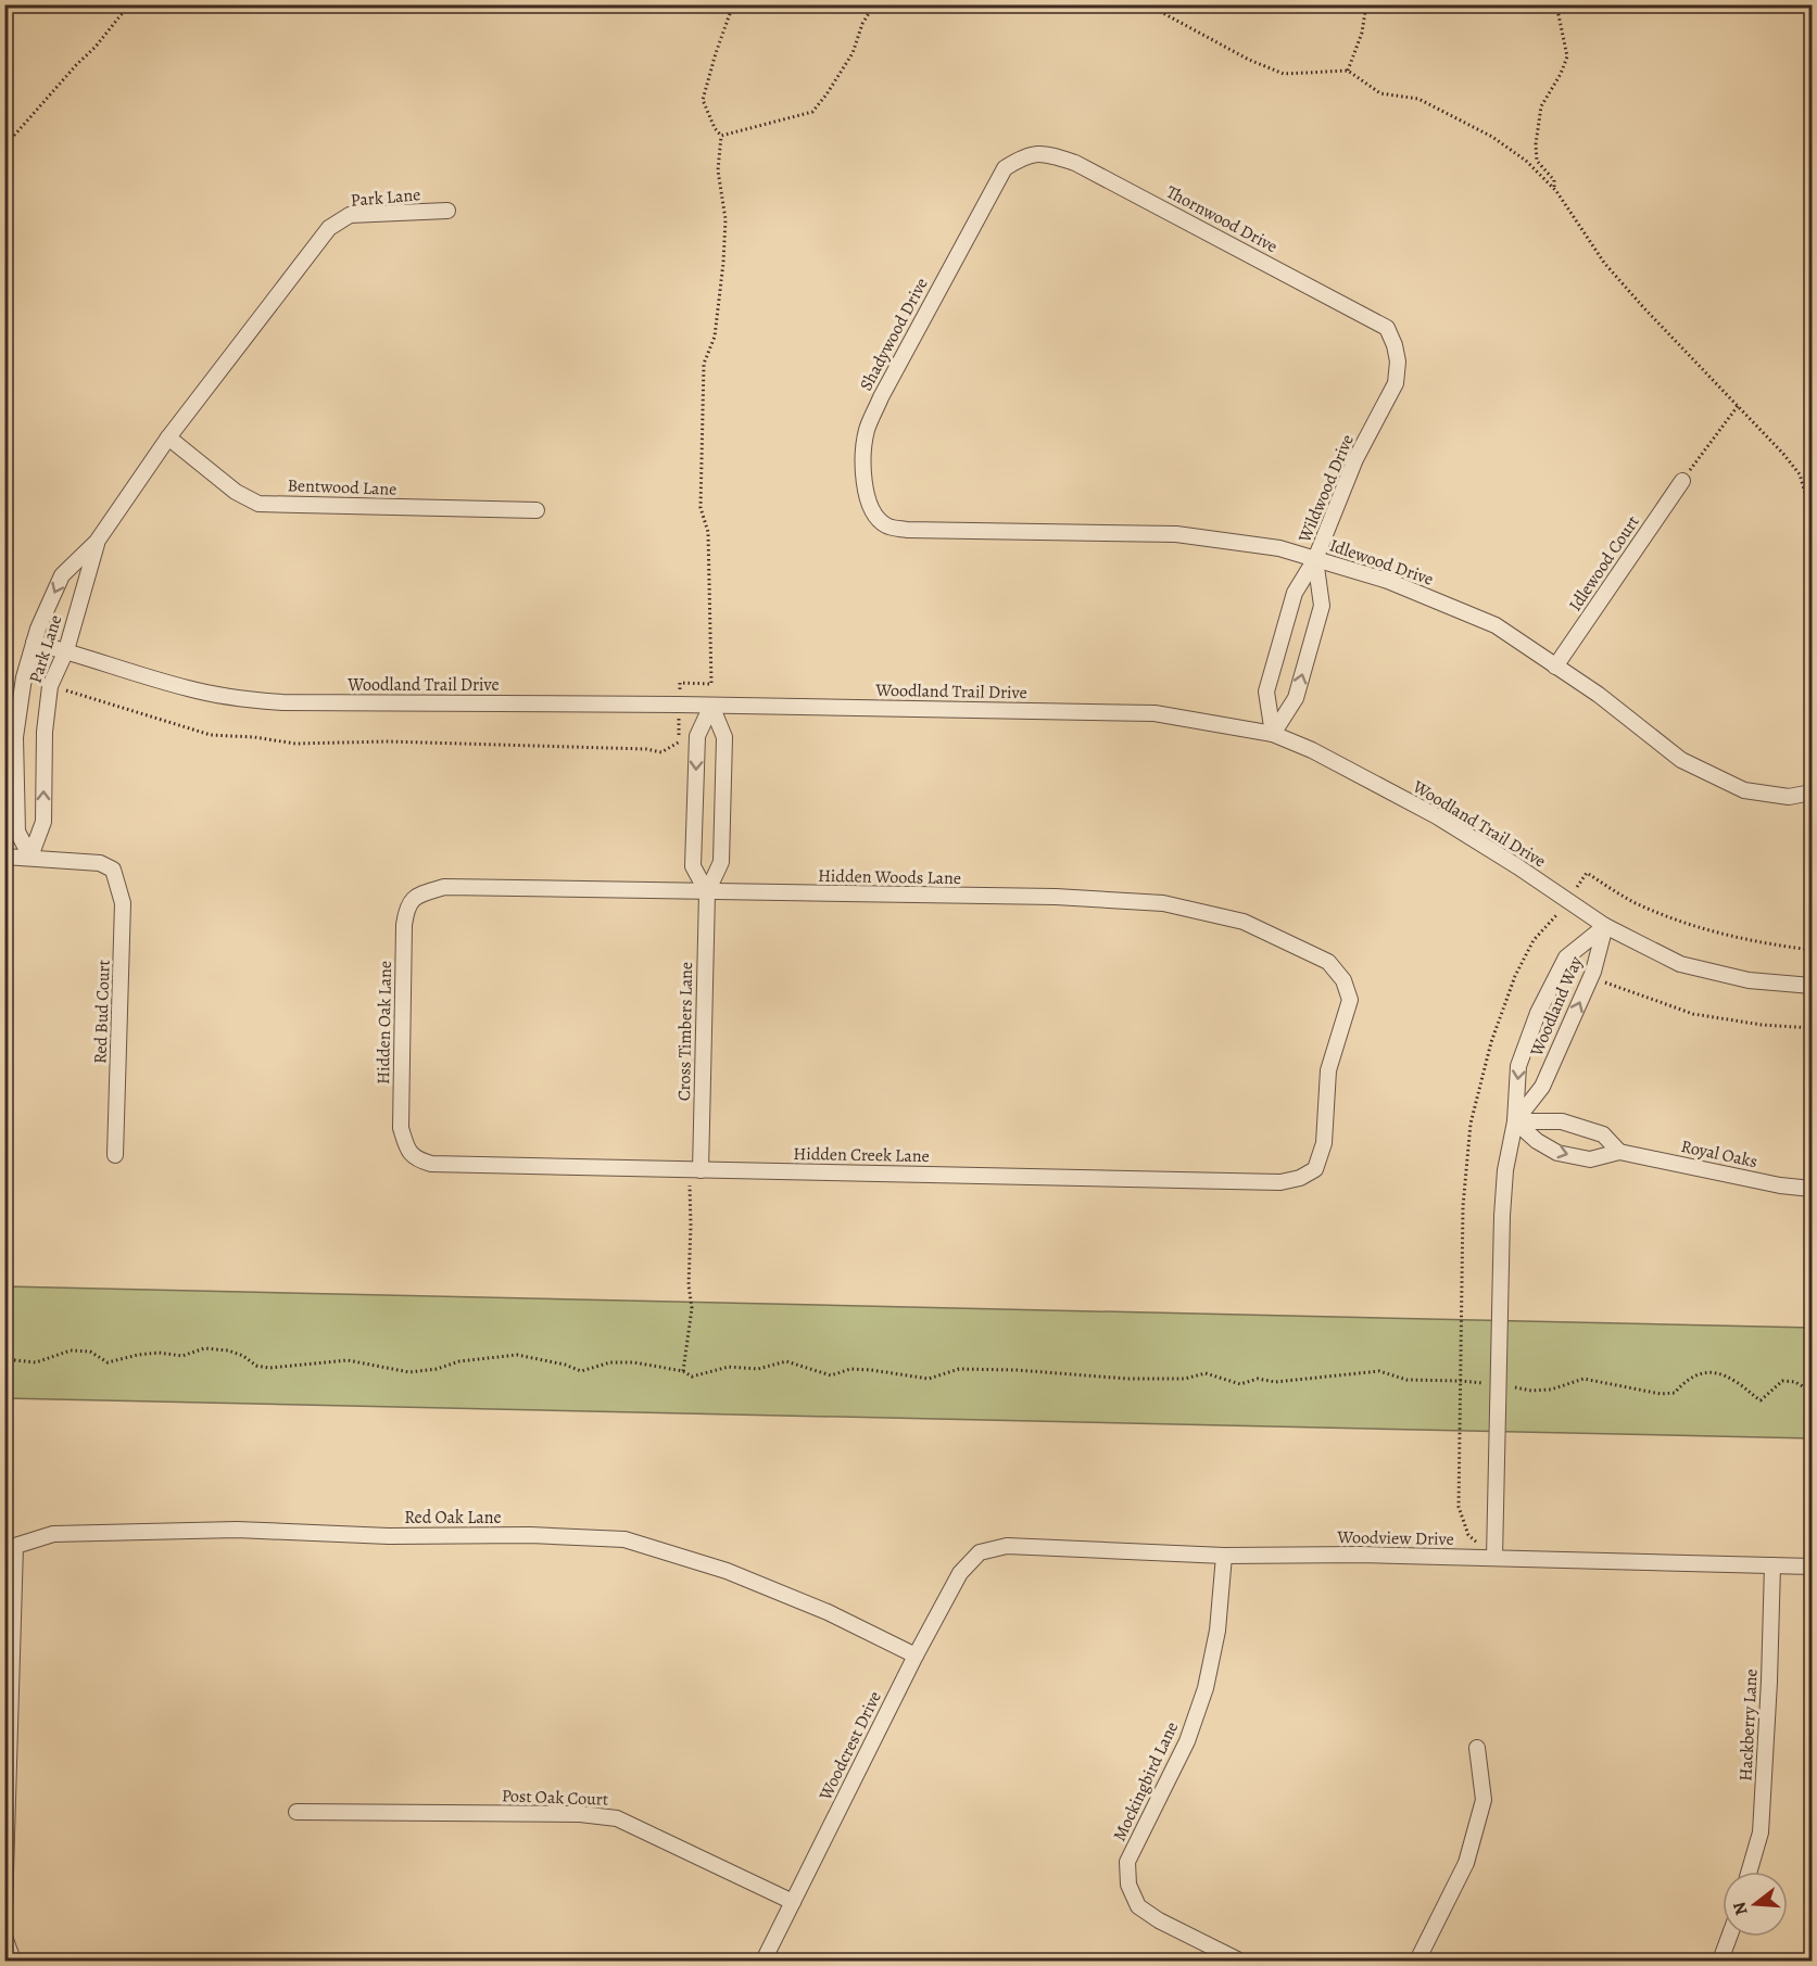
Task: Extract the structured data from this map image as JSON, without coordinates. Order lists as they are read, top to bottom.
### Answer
{
  "streets": {
    "street": [
      "Park Lane",
      "Thornwood Drive",
      "Shadywood Drive",
      "Bentwood Lane",
      "Wildwood Drive",
      "Idlewood Drive",
      "Idlewood Court",
      "Woodland Trail Drive",
      "Hidden Woods Lane",
      "Woodland Way",
      "Red Bud Court",
      "Hidden Oak Lane",
      "Cross Timbers Lane",
      "Royal Oaks",
      "Hidden Creek Lane",
      "Red Oak Lane",
      "Woodview Drive",
      "Hackberry Lane",
      "Woodcrest Drive",
      "Mockingbird Lane",
      "Post Oak Court"
    ]
  },
  "crossings": [
    ["Park Lane", "Bentwood Lane"],
    ["Park Lane", "Woodland Trail Drive"],
    ["Park Lane", "Red Bud Court"],
    ["Thornwood Drive", "Shadywood Drive"],
    ["Thornwood Drive", "Wildwood Drive"],
    ["Shadywood Drive", "Idlewood Drive"],
    ["Wildwood Drive", "Idlewood Drive"],
    ["Wildwood Drive", "Woodland Trail Drive"],
    ["Idlewood Drive", "Idlewood Court"],
    ["Woodland Trail Drive", "Woodland Way"],
    ["Woodland Trail Drive", "Cross Timbers Lane"],
    ["Hidden Woods Lane", "Hidden Oak Lane"],
    ["Hidden Woods Lane", "Cross Timbers Lane"],
    ["Hidden Woods Lane", "Hidden Creek Lane"],
    ["Woodland Way", "Royal Oaks"],
    ["Woodland Way", "Woodview Drive"],
    ["Hidden Oak Lane", "Hidden Creek Lane"],
    ["Cross Timbers Lane", "Hidden Creek Lane"],
    ["Red Oak Lane", "Woodcrest Drive"],
    ["Woodview Drive", "Hackberry Lane"],
    ["Woodview Drive", "Woodcrest Drive"],
    ["Woodview Drive", "Mockingbird Lane"],
    ["Woodcrest Drive", "Post Oak Court"]
  ],
  "north": "left"
}
